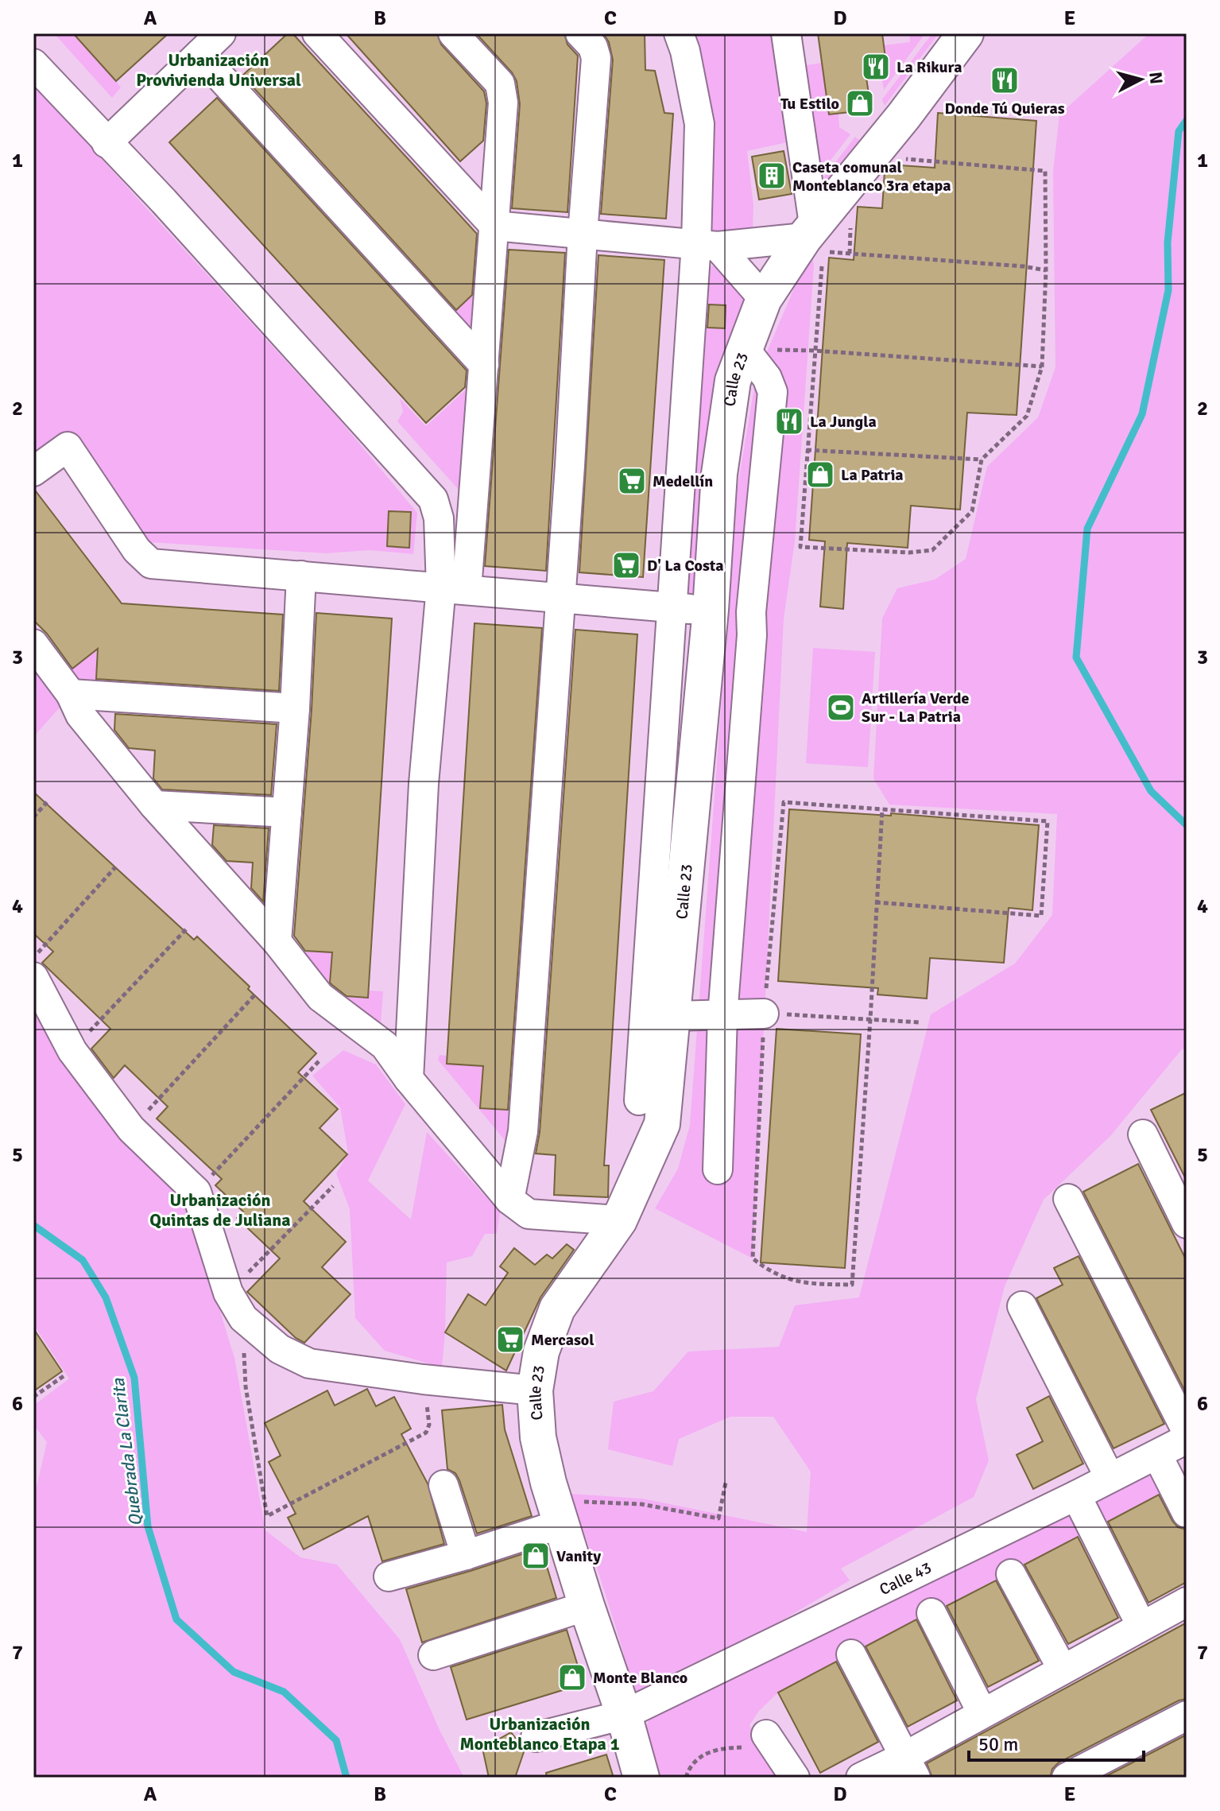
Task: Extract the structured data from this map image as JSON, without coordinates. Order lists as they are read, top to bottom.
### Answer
{
  "streets": {
    "main road": ["Calle 23"],
    "street": ["Calle 43"]
  },
  "crossings": [
    ["Calle 23", "Calle 43"]
  ],
  "districts": ["Urbanización Provivienda Universal", "Urbanización Quintas de Juliana", "Urbanización Monteblanco Etapa 1"],
  "water": ["Quebrada La Clarita"],
  "places": {
    "restaurant": ["La Rikura", "Donde Tú Quieras", "La Jungla"],
    "shop": [
      "Tu Estilo",
      "La Patria",
      "Vanity",
      "Monte Blanco"
    ],
    "building": ["Caseta comunal Monteblanco 3ra etapa"],
    "supermarket": ["Medellín", "D' La Costa", "Mercasol"],
    "sports": ["Artillería Verde Sur - La Patria"]
  },
  "scale_bar": "50 m",
  "north": "right",
  "grid": {
    "columns": [
      "A",
      "B",
      "C",
      "D",
      "E"
    ],
    "rows": [
      "1",
      "2",
      "3",
      "4",
      "5",
      "6",
      "7"
    ]
  }
}
